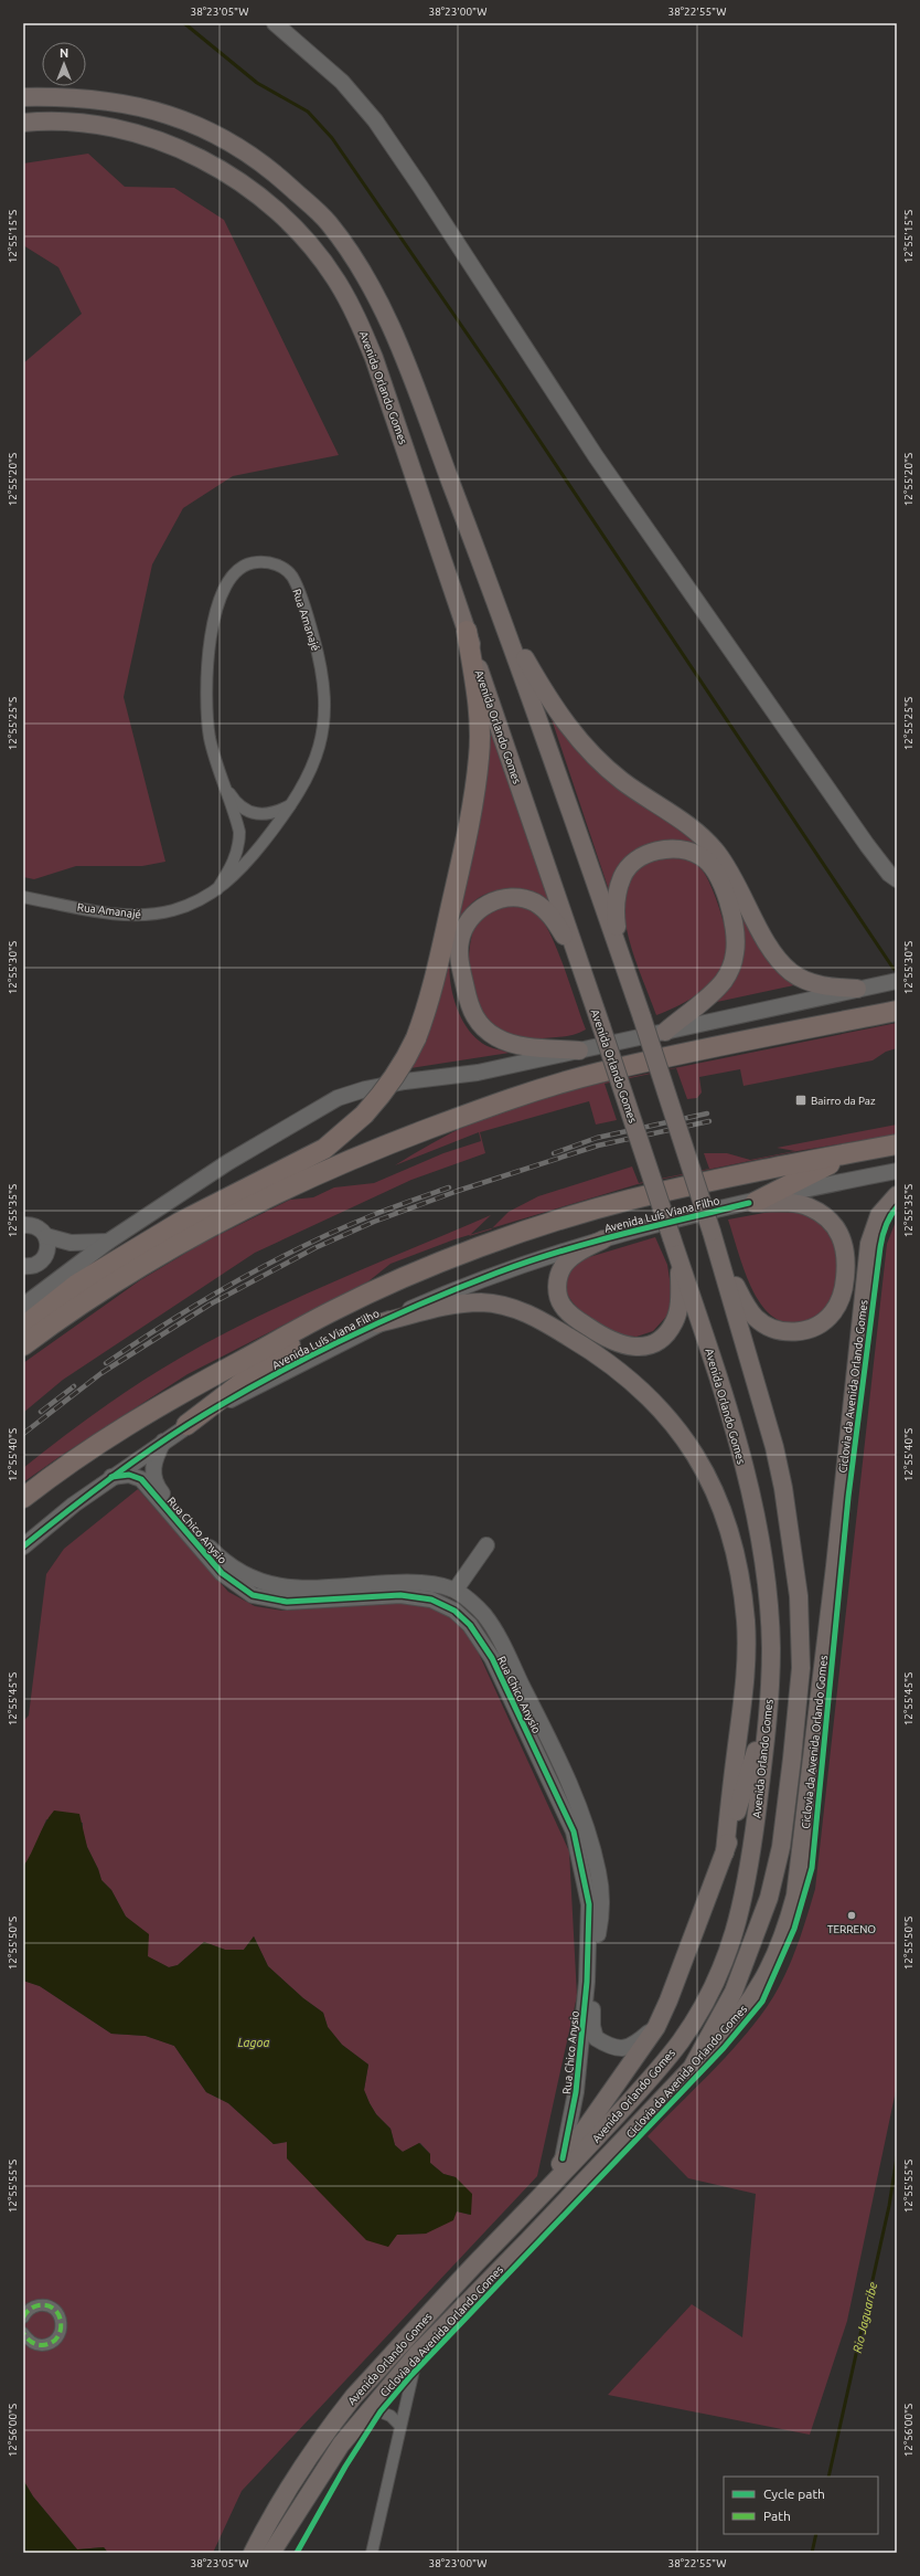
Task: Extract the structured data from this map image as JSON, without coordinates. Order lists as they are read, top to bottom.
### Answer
{
  "streets": {
    "highway": ["Avenida Luís Viana Filho"],
    "main road": ["Avenida Orlando Gomes", "Rua Chico Anysio"],
    "street": ["Rua Amanajé"],
    "cycle path": ["Ciclovia da Avenida Orlando Gomes"]
  },
  "crossings": [
    ["Avenida Luís Viana Filho", "Rua Chico Anysio"]
  ],
  "water": ["Lagoa", "Rio Jaguaribe"],
  "places": {
    "transit": ["Bairro da Paz"],
    "other": ["TERRENO"]
  },
  "legend": ["Cycle path", "Path"],
  "north": "top",
  "coordinates": [
    "38°23'05\"W",
    "38°23'00\"W",
    "38°22'55\"W",
    "12°55'15\"S",
    "12°55'20\"S",
    "12°55'25\"S",
    "12°55'30\"S",
    "12°55'35\"S",
    "12°55'40\"S",
    "12°55'45\"S",
    "12°55'50\"S",
    "12°55'55\"S",
    "12°56'00\"S"
  ]
}
